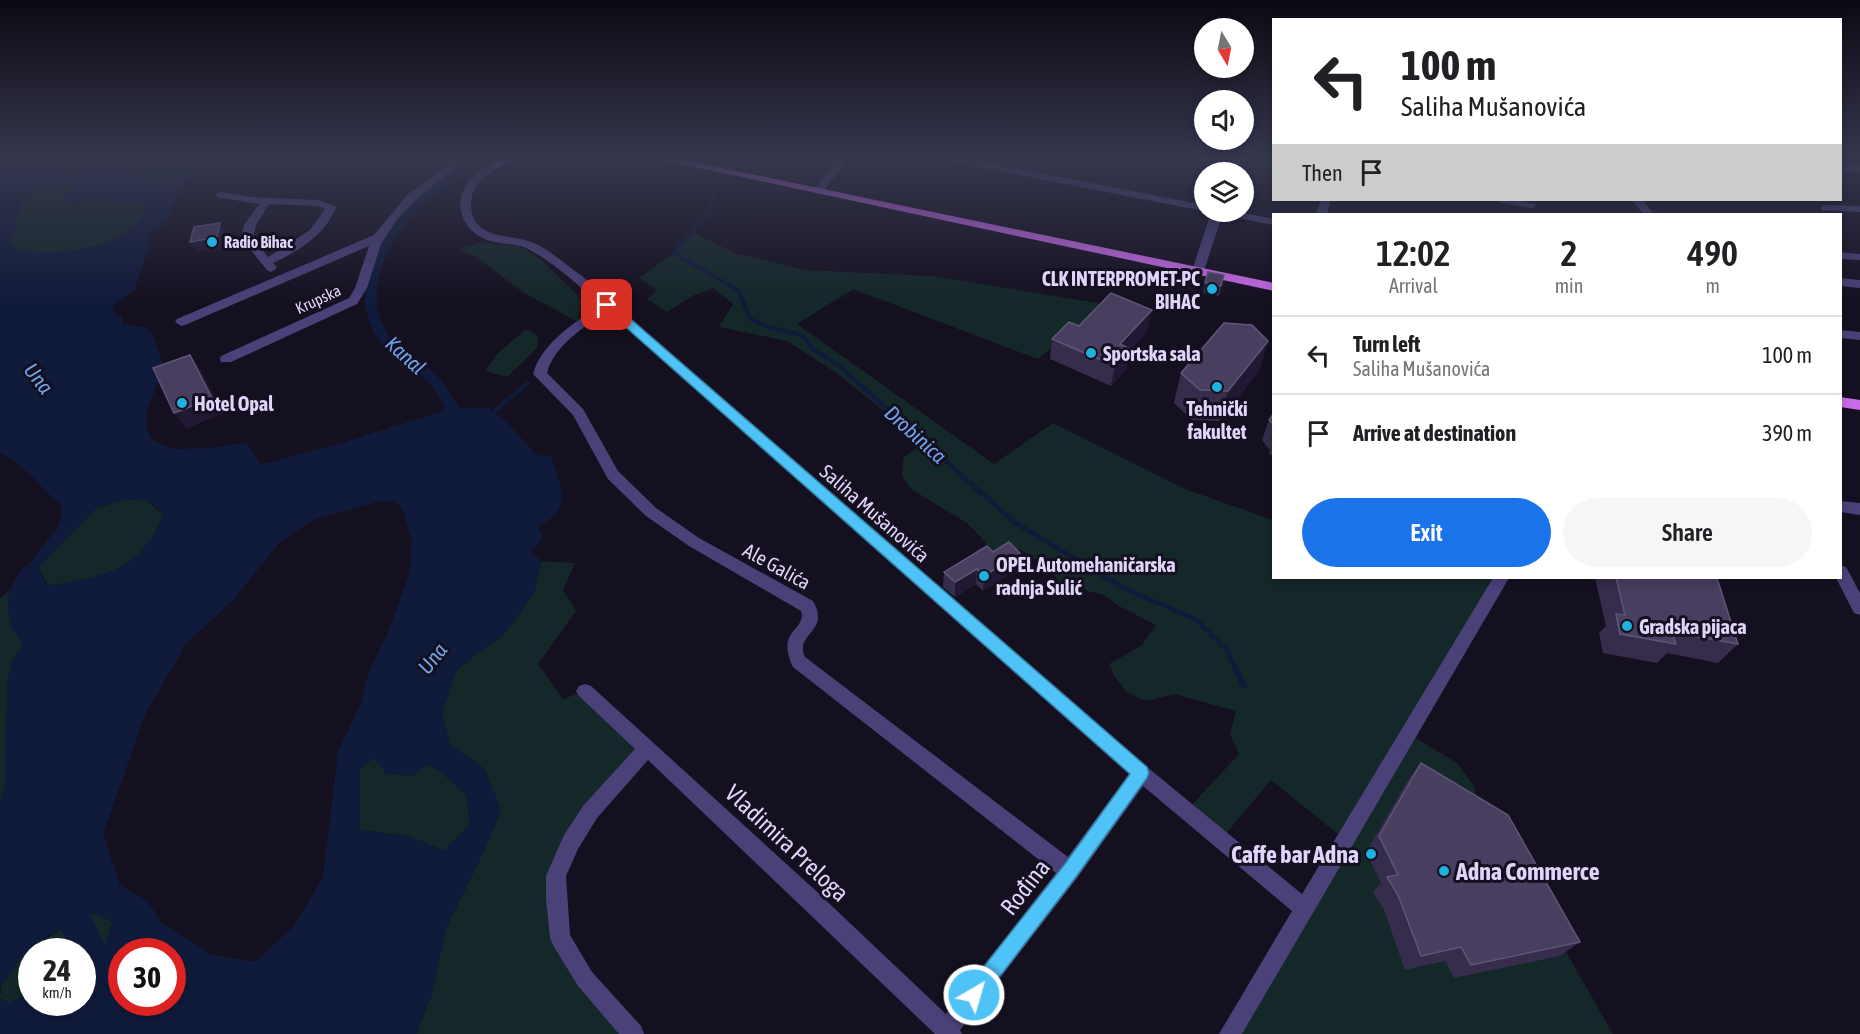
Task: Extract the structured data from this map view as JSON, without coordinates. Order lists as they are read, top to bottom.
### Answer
{
  "streets": {
    "street": [
      "Krupska",
      "Saliha Mušanovića",
      "Ale Galića",
      "Vladimira Preloga",
      "Rođina"
    ]
  },
  "crossings": [
    ["Saliha Mušanovića", "Ale Galića"],
    ["Saliha Mušanovića", "Rođina"],
    ["Ale Galića", "Rođina"],
    ["Vladimira Preloga", "Rođina"]
  ],
  "water": ["Kanal", "Una", "Drobinica"],
  "places": [
    "Radio Bihac",
    "CLK INTERPROMET-PC BIHAC",
    "Sportska sala",
    "Tehnički fakultet",
    "Hotel Opal",
    "OPEL Automehaničarska radnja Sulić",
    "Gradska pijaca",
    "Caffe bar Adna",
    "Adna Commerce"
  ],
  "north": "bottom",
  "page": {
    "turn": ["100 m", "Saliha Mušanovića"],
    "then": "Then",
    "eta": [
      "12:02",
      "Arrival",
      "2",
      "min",
      "490",
      "m"
    ],
    "list": [
      {
        "name": "Turn left",
        "note": "Saliha Mušanovića",
        "value": "100 m"
      },
      {
        "name": "Arrive at destination",
        "value": "390 m"
      }
    ],
    "buttons": ["Exit", "Share"],
    "speed": "24 km/h",
    "limit": "30"
  }
}
